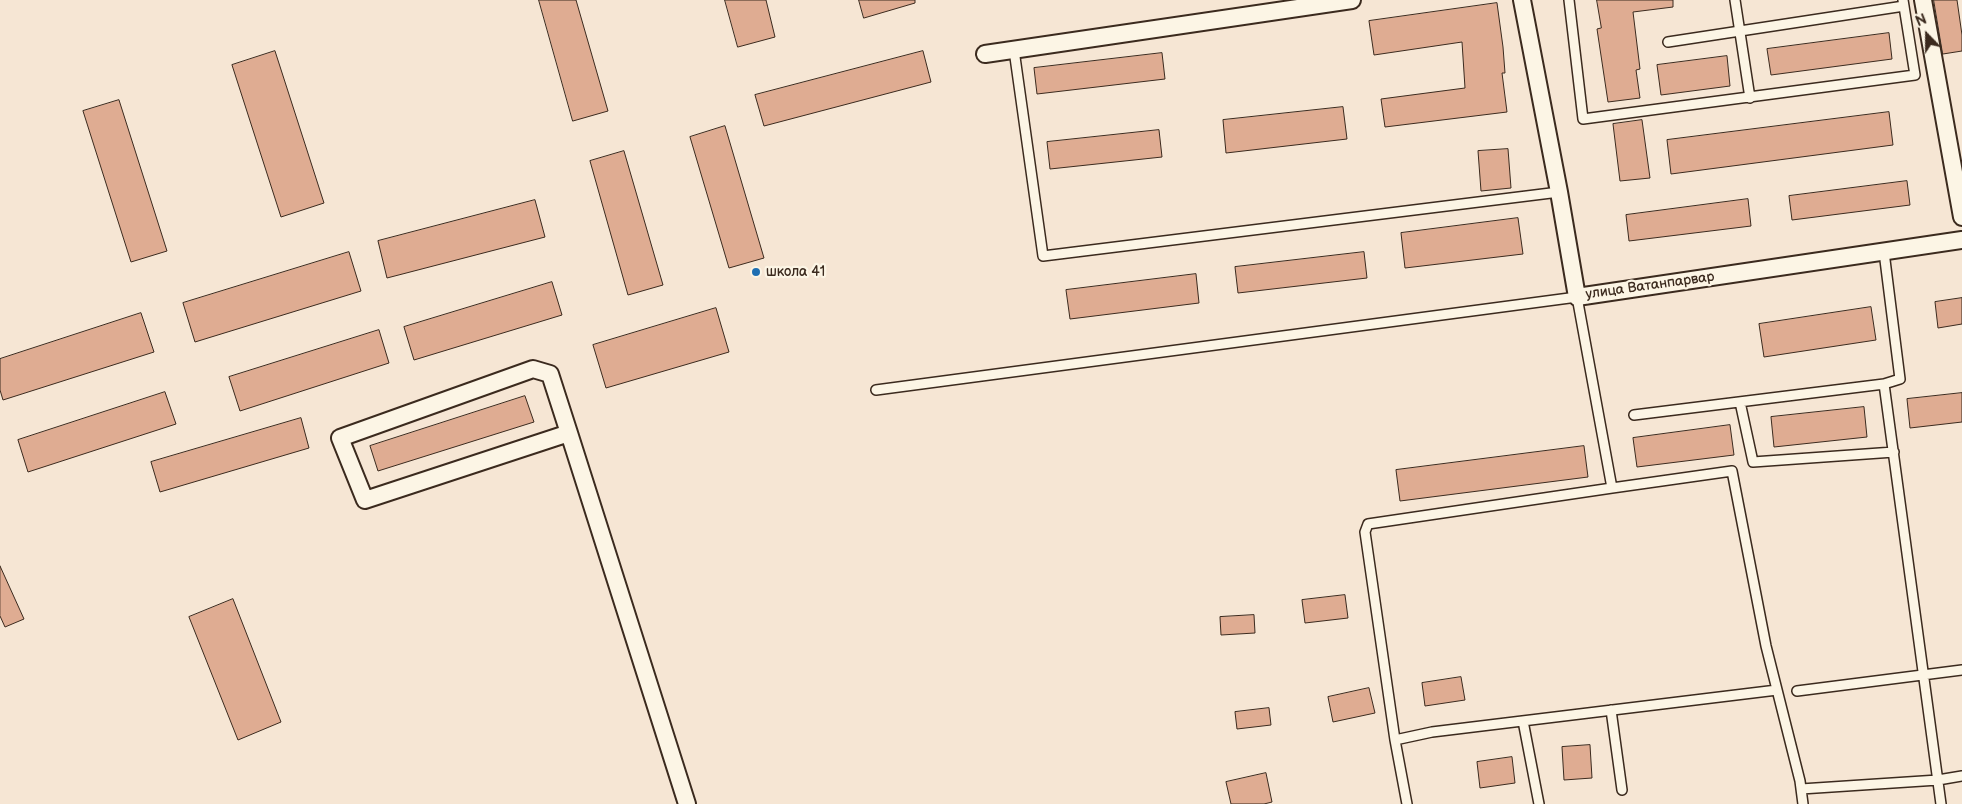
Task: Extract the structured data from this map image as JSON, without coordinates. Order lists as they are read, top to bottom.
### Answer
{
  "streets": {
    "street": ["улица Ватанпарвар"]
  },
  "places": ["школа 41"],
  "north": "top"
}
